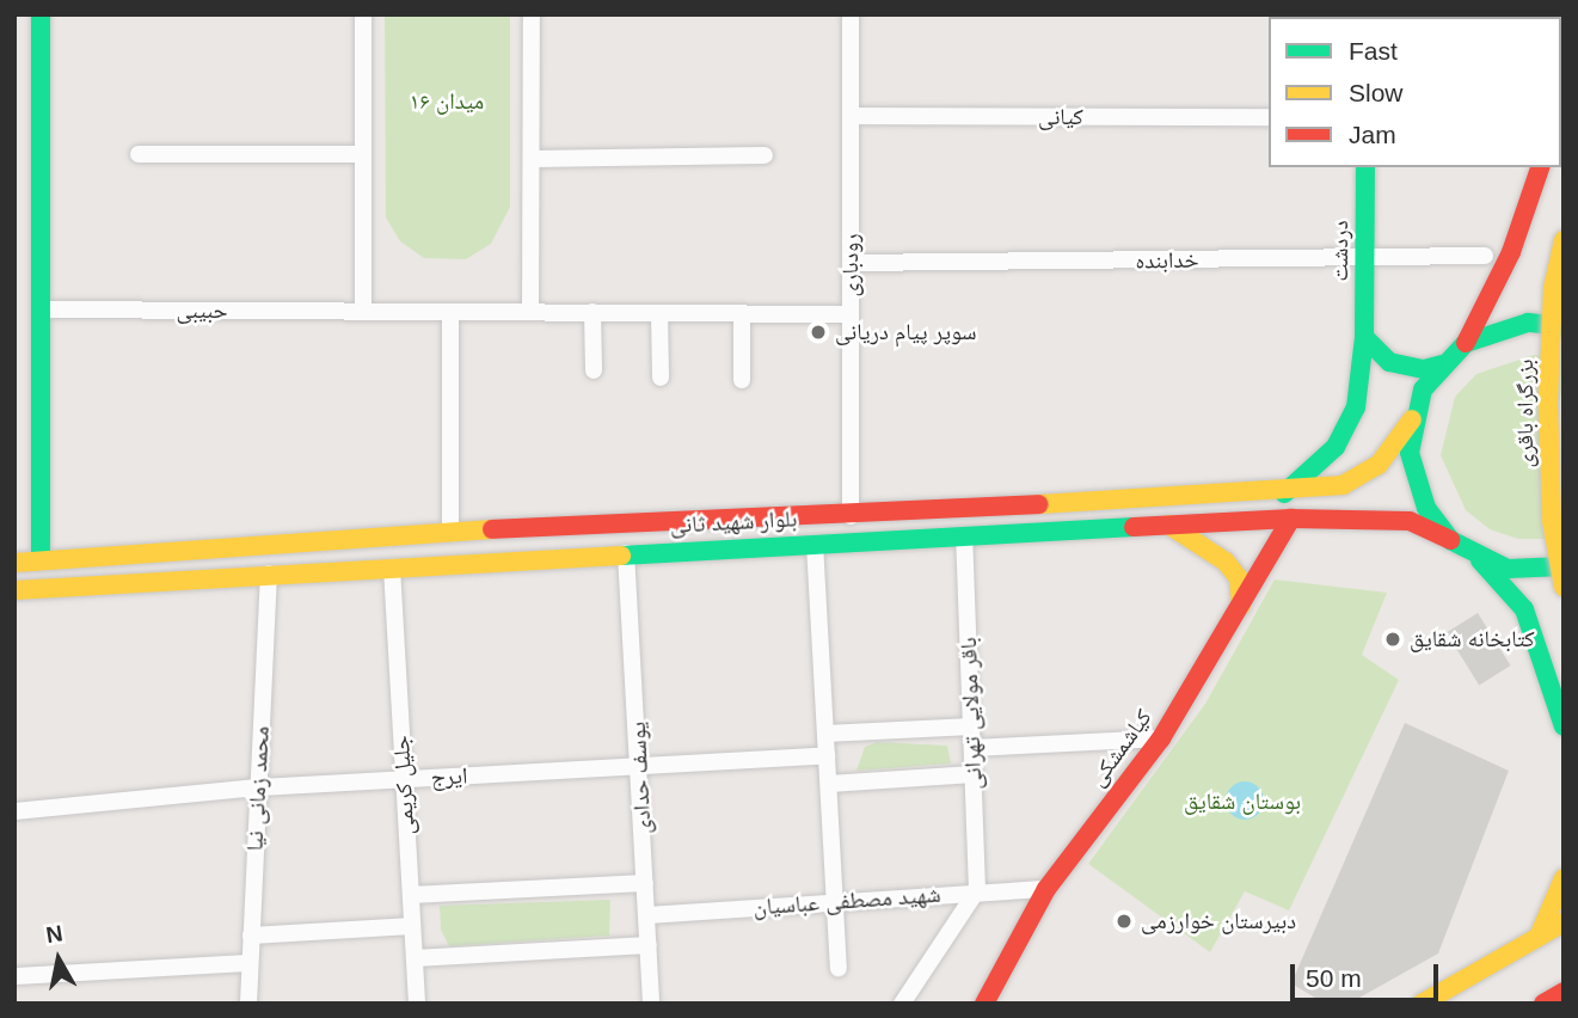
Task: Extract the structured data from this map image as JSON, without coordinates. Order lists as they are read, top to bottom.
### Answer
{
  "streets": {
    "main road": [
      "دردشت",
      "بزرگراه باقری",
      "بلوار شهید ثانی",
      "کیاشمشکی"
    ],
    "street": [
      "کیانی",
      "خدابنده",
      "رودباری",
      "حبیبی",
      "باقر مولایی تهرانی",
      "ایرج",
      "یوسف حدادی",
      "جلیل کریمی",
      "محمد زمانی نیا",
      "شهید مصطفی عباسیان"
    ]
  },
  "crossings": [
    ["کیانی", "رودباری"],
    ["دردشت", "خدابنده"],
    ["دردشت", "بلوار شهید ثانی"],
    ["خدابنده", "رودباری"],
    ["رودباری", "بلوار شهید ثانی"],
    ["بلوار شهید ثانی", "باقر مولایی تهرانی"],
    ["بلوار شهید ثانی", "کیاشمشکی"],
    ["بلوار شهید ثانی", "یوسف حدادی"],
    ["بلوار شهید ثانی", "جلیل کریمی"],
    ["بلوار شهید ثانی", "محمد زمانی نیا"],
    ["باقر مولایی تهرانی", "شهید مصطفی عباسیان"],
    ["کیاشمشکی", "شهید مصطفی عباسیان"],
    ["ایرج", "یوسف حدادی"],
    ["ایرج", "جلیل کریمی"],
    ["ایرج", "محمد زمانی نیا"],
    ["یوسف حدادی", "شهید مصطفی عباسیان"]
  ],
  "parks": ["میدان ۱۶", "بوستان شقایق"],
  "places": ["سوپر پیام دریانی", "کتابخانه شقایق", "دبیرستان خوارزمی"],
  "legend": ["Fast", "Slow", "Jam"],
  "scale_bar": "50 m",
  "north": "top"
}
